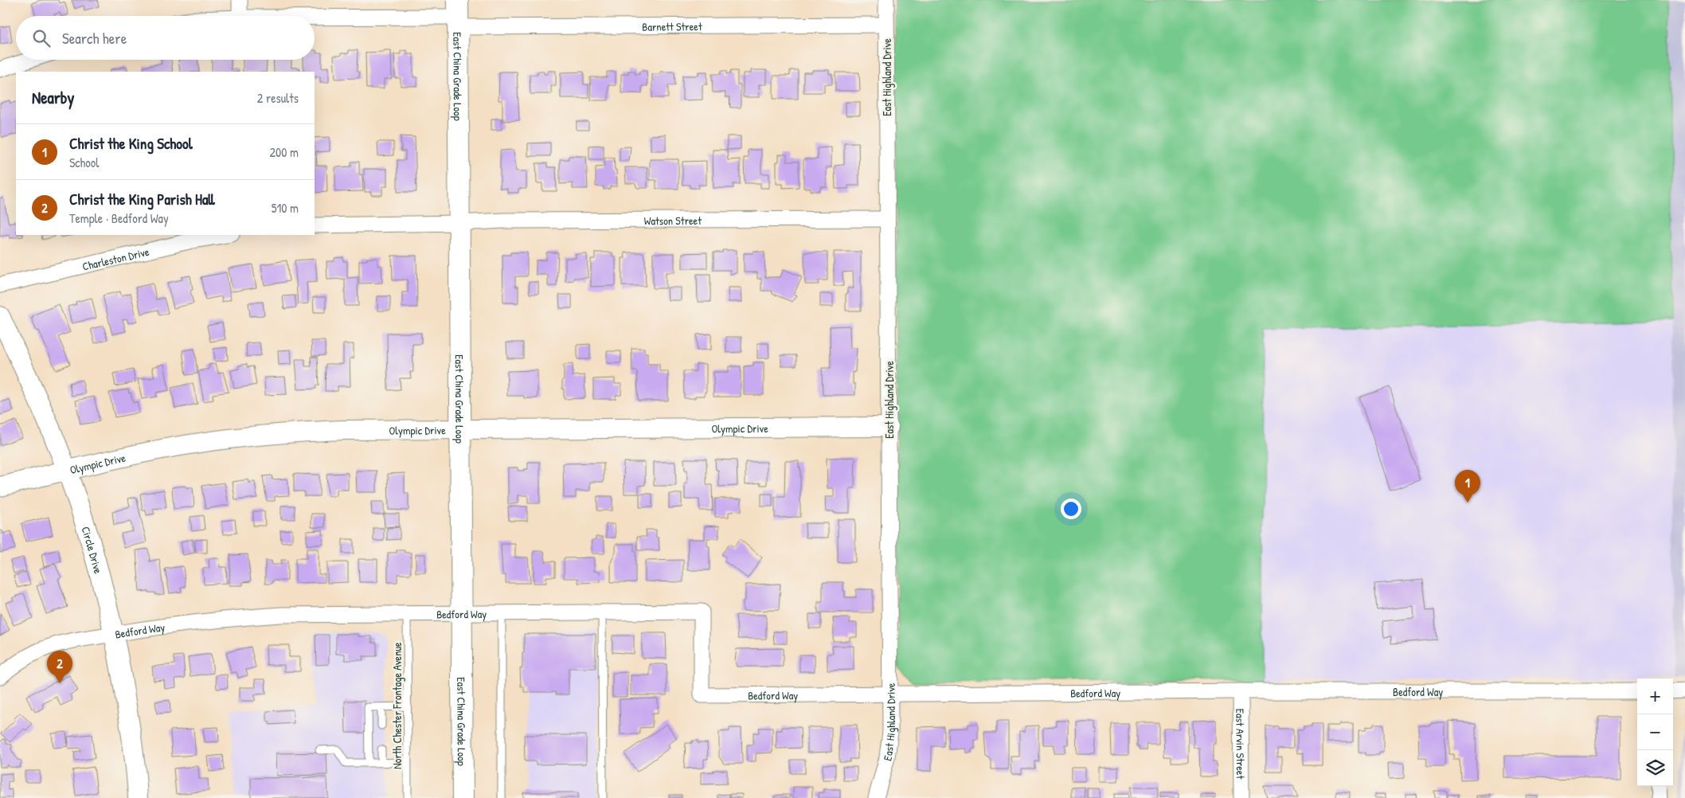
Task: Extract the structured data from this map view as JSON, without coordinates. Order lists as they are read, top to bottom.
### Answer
{
  "streets": {
    "main road": ["East China Grade Loop"],
    "street": [
      "Barnett Street",
      "East Highland Drive",
      "Watson Street",
      "Charleston Drive",
      "Olympic Drive",
      "Circle Drive",
      "Bedford Way",
      "East Arvin Street"
    ],
    "lane": ["North Chester Frontage Avenue"]
  },
  "crossings": [
    ["Barnett Street", "East China Grade Loop"],
    ["Barnett Street", "East Highland Drive"],
    ["East China Grade Loop", "Watson Street"],
    ["East China Grade Loop", "Olympic Drive"],
    ["East China Grade Loop", "Bedford Way"],
    ["East Highland Drive", "Watson Street"],
    ["East Highland Drive", "Olympic Drive"],
    ["East Highland Drive", "Bedford Way"],
    ["Olympic Drive", "Circle Drive"],
    ["Circle Drive", "Bedford Way"],
    ["Bedford Way", "North Chester Frontage Avenue"],
    ["Bedford Way", "East Arvin Street"]
  ],
  "page": {
    "search": "Search here",
    "heading": ["Nearby", "2 results"],
    "list": [
      {
        "mark": "1",
        "name": "Christ the King School",
        "note": "School",
        "value": "200 m"
      },
      {
        "mark": "2",
        "name": "Christ the King Parish Hall",
        "note": "Temple · Bedford Way",
        "value": "510 m"
      }
    ],
    "pins": ["1", "2"],
    "map_buttons": ["+", "−"]
  }
}
